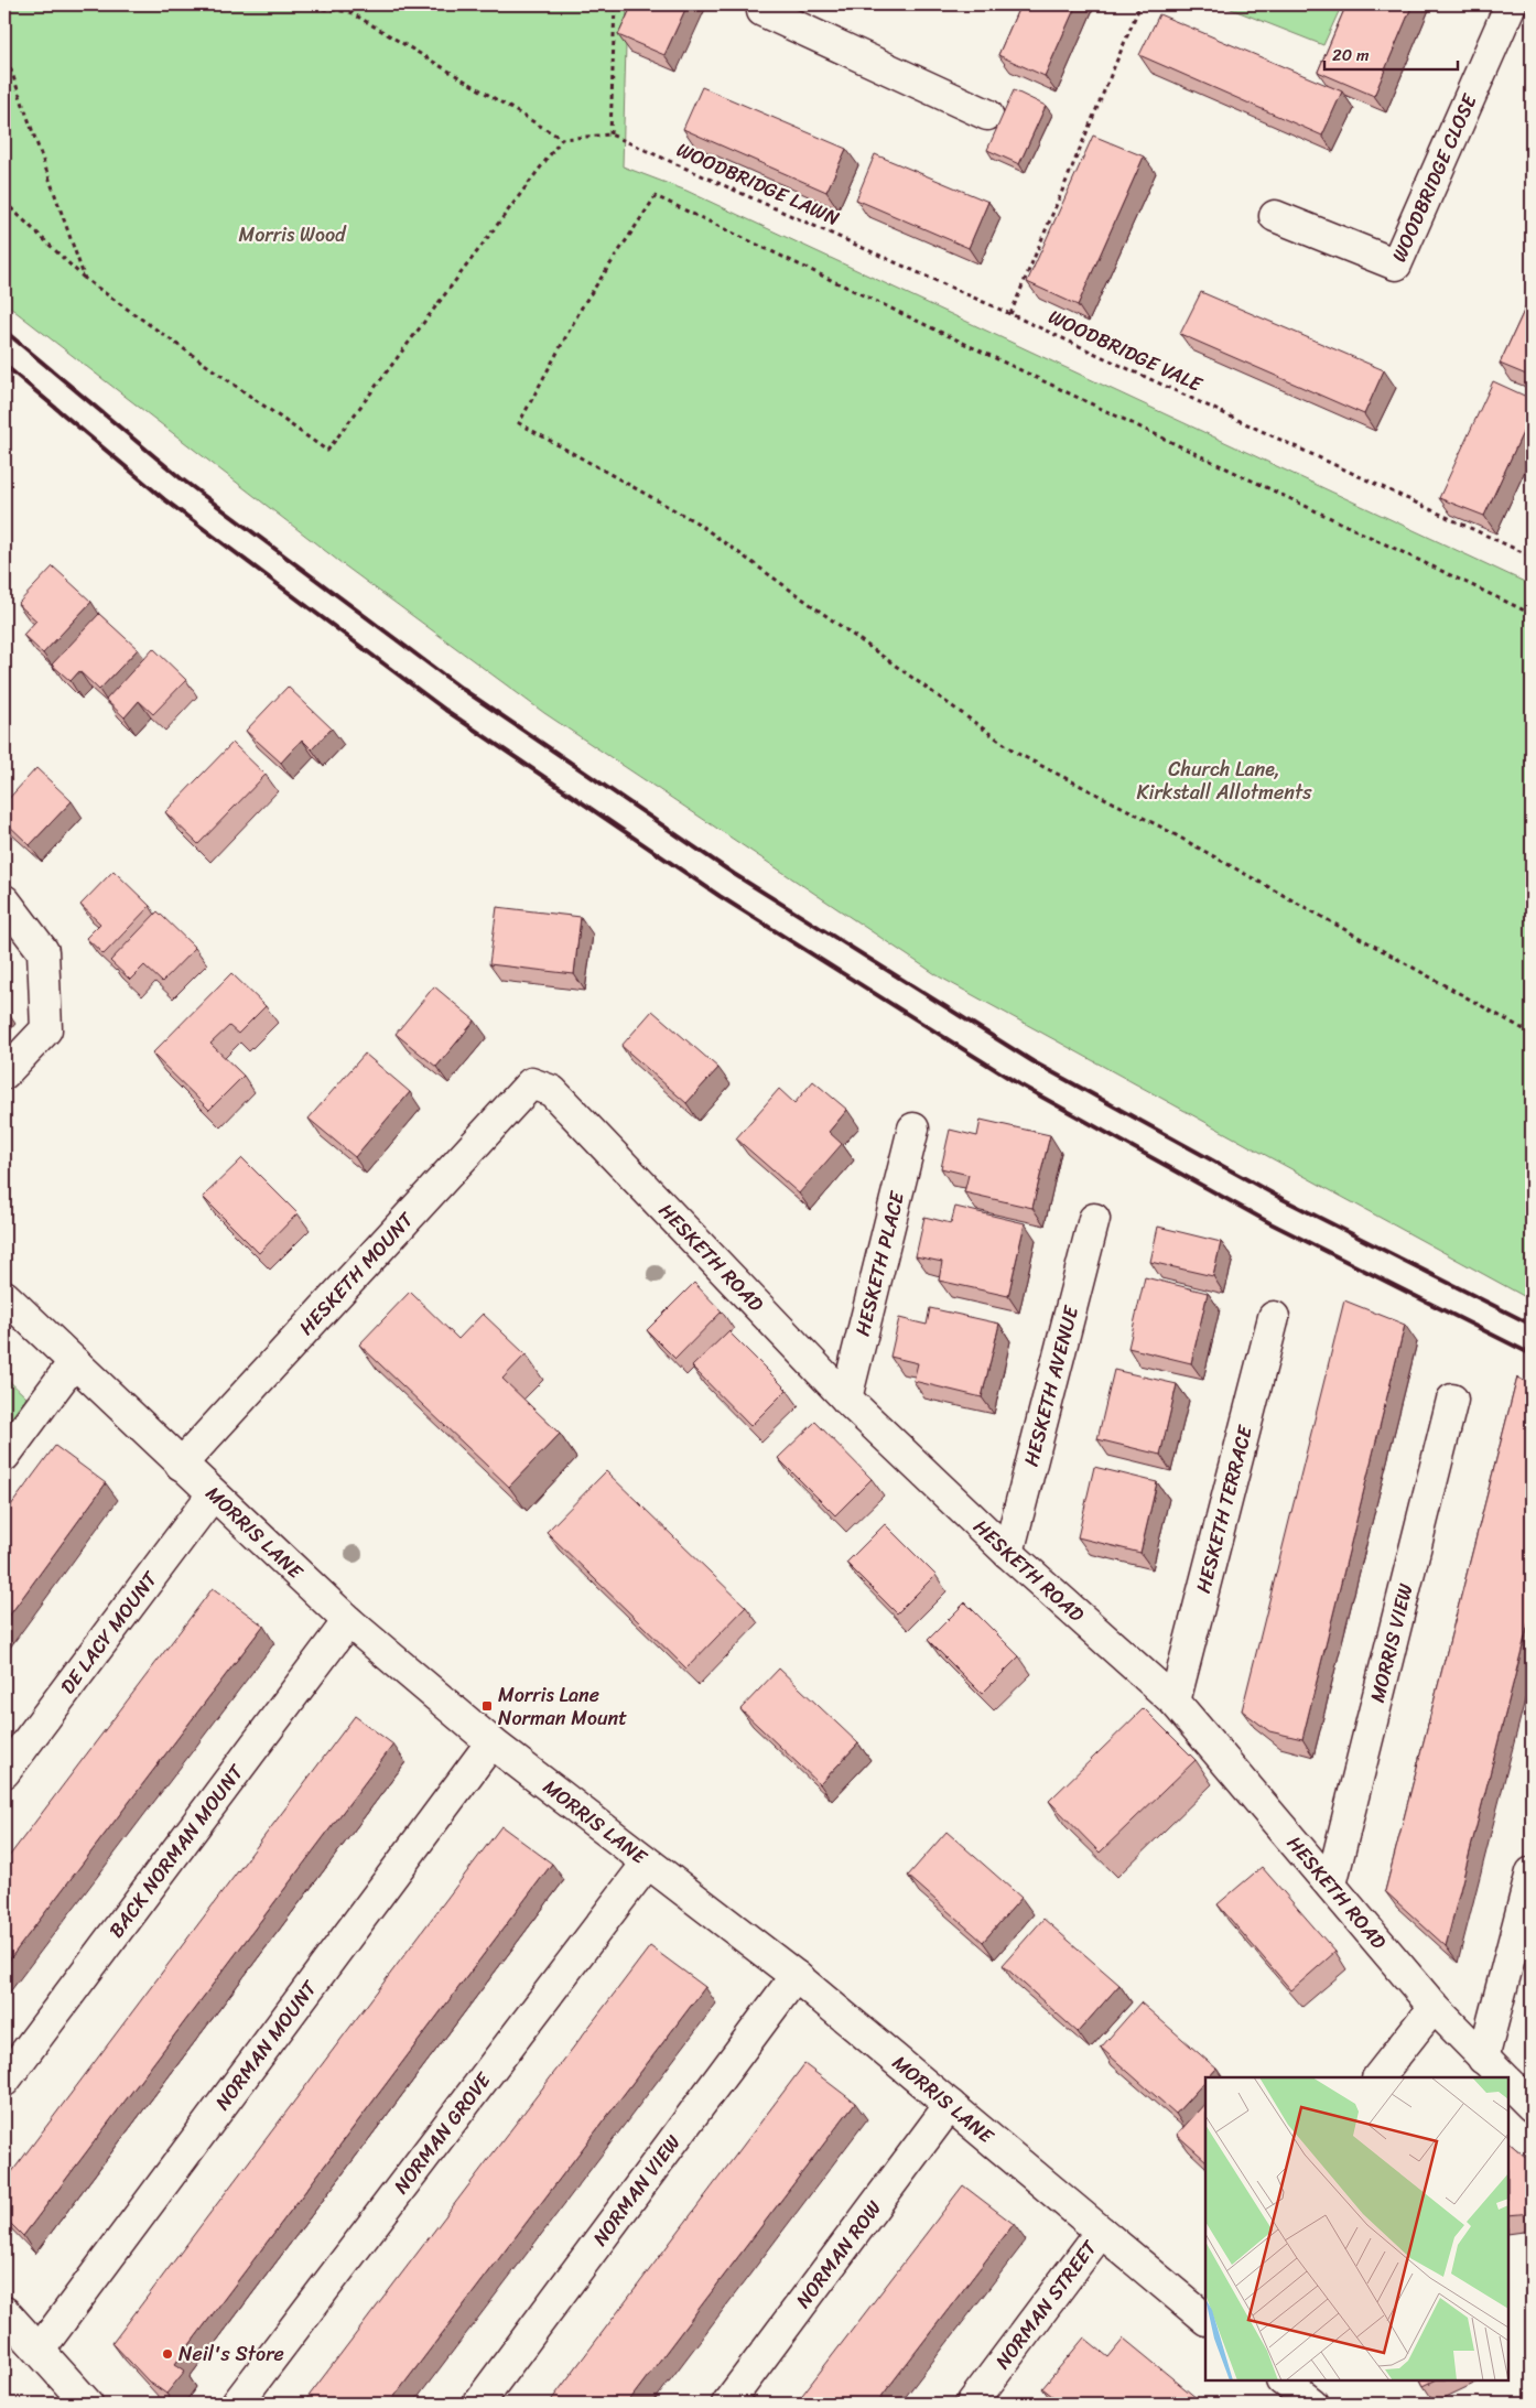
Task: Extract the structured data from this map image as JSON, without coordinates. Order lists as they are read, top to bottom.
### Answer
{
  "streets": {
    "street": [
      "WOODBRIDGE CLOSE",
      "HESKETH ROAD",
      "HESKETH PLACE",
      "HESKETH MOUNT",
      "HESKETH AVENUE",
      "HESKETH TERRACE",
      "MORRIS LANE",
      "DE LACY MOUNT",
      "MORRIS VIEW",
      "BACK NORMAN MOUNT",
      "NORMAN MOUNT",
      "NORMAN GROVE",
      "NORMAN VIEW",
      "NORMAN ROW",
      "NORMAN STREET"
    ],
    "path": ["WOODBRIDGE LAWN", "WOODBRIDGE VALE"]
  },
  "crossings": [
    ["WOODBRIDGE LAWN", "WOODBRIDGE VALE"],
    ["HESKETH ROAD", "HESKETH PLACE"],
    ["HESKETH ROAD", "HESKETH MOUNT"],
    ["HESKETH ROAD", "HESKETH AVENUE"],
    ["HESKETH ROAD", "HESKETH TERRACE"],
    ["HESKETH ROAD", "MORRIS VIEW"],
    ["HESKETH MOUNT", "MORRIS LANE"],
    ["MORRIS LANE", "DE LACY MOUNT"],
    ["MORRIS LANE", "BACK NORMAN MOUNT"],
    ["MORRIS LANE", "NORMAN MOUNT"],
    ["MORRIS LANE", "NORMAN GROVE"],
    ["MORRIS LANE", "NORMAN VIEW"],
    ["MORRIS LANE", "NORMAN ROW"],
    ["MORRIS LANE", "NORMAN STREET"]
  ],
  "parks": ["Morris Wood", "Church Lane, Kirkstall Allotments"],
  "places": {
    "transit": ["Morris Lane Norman Mount"],
    "other": ["Neil's Store"]
  },
  "scale_bar": "20 m"
}
